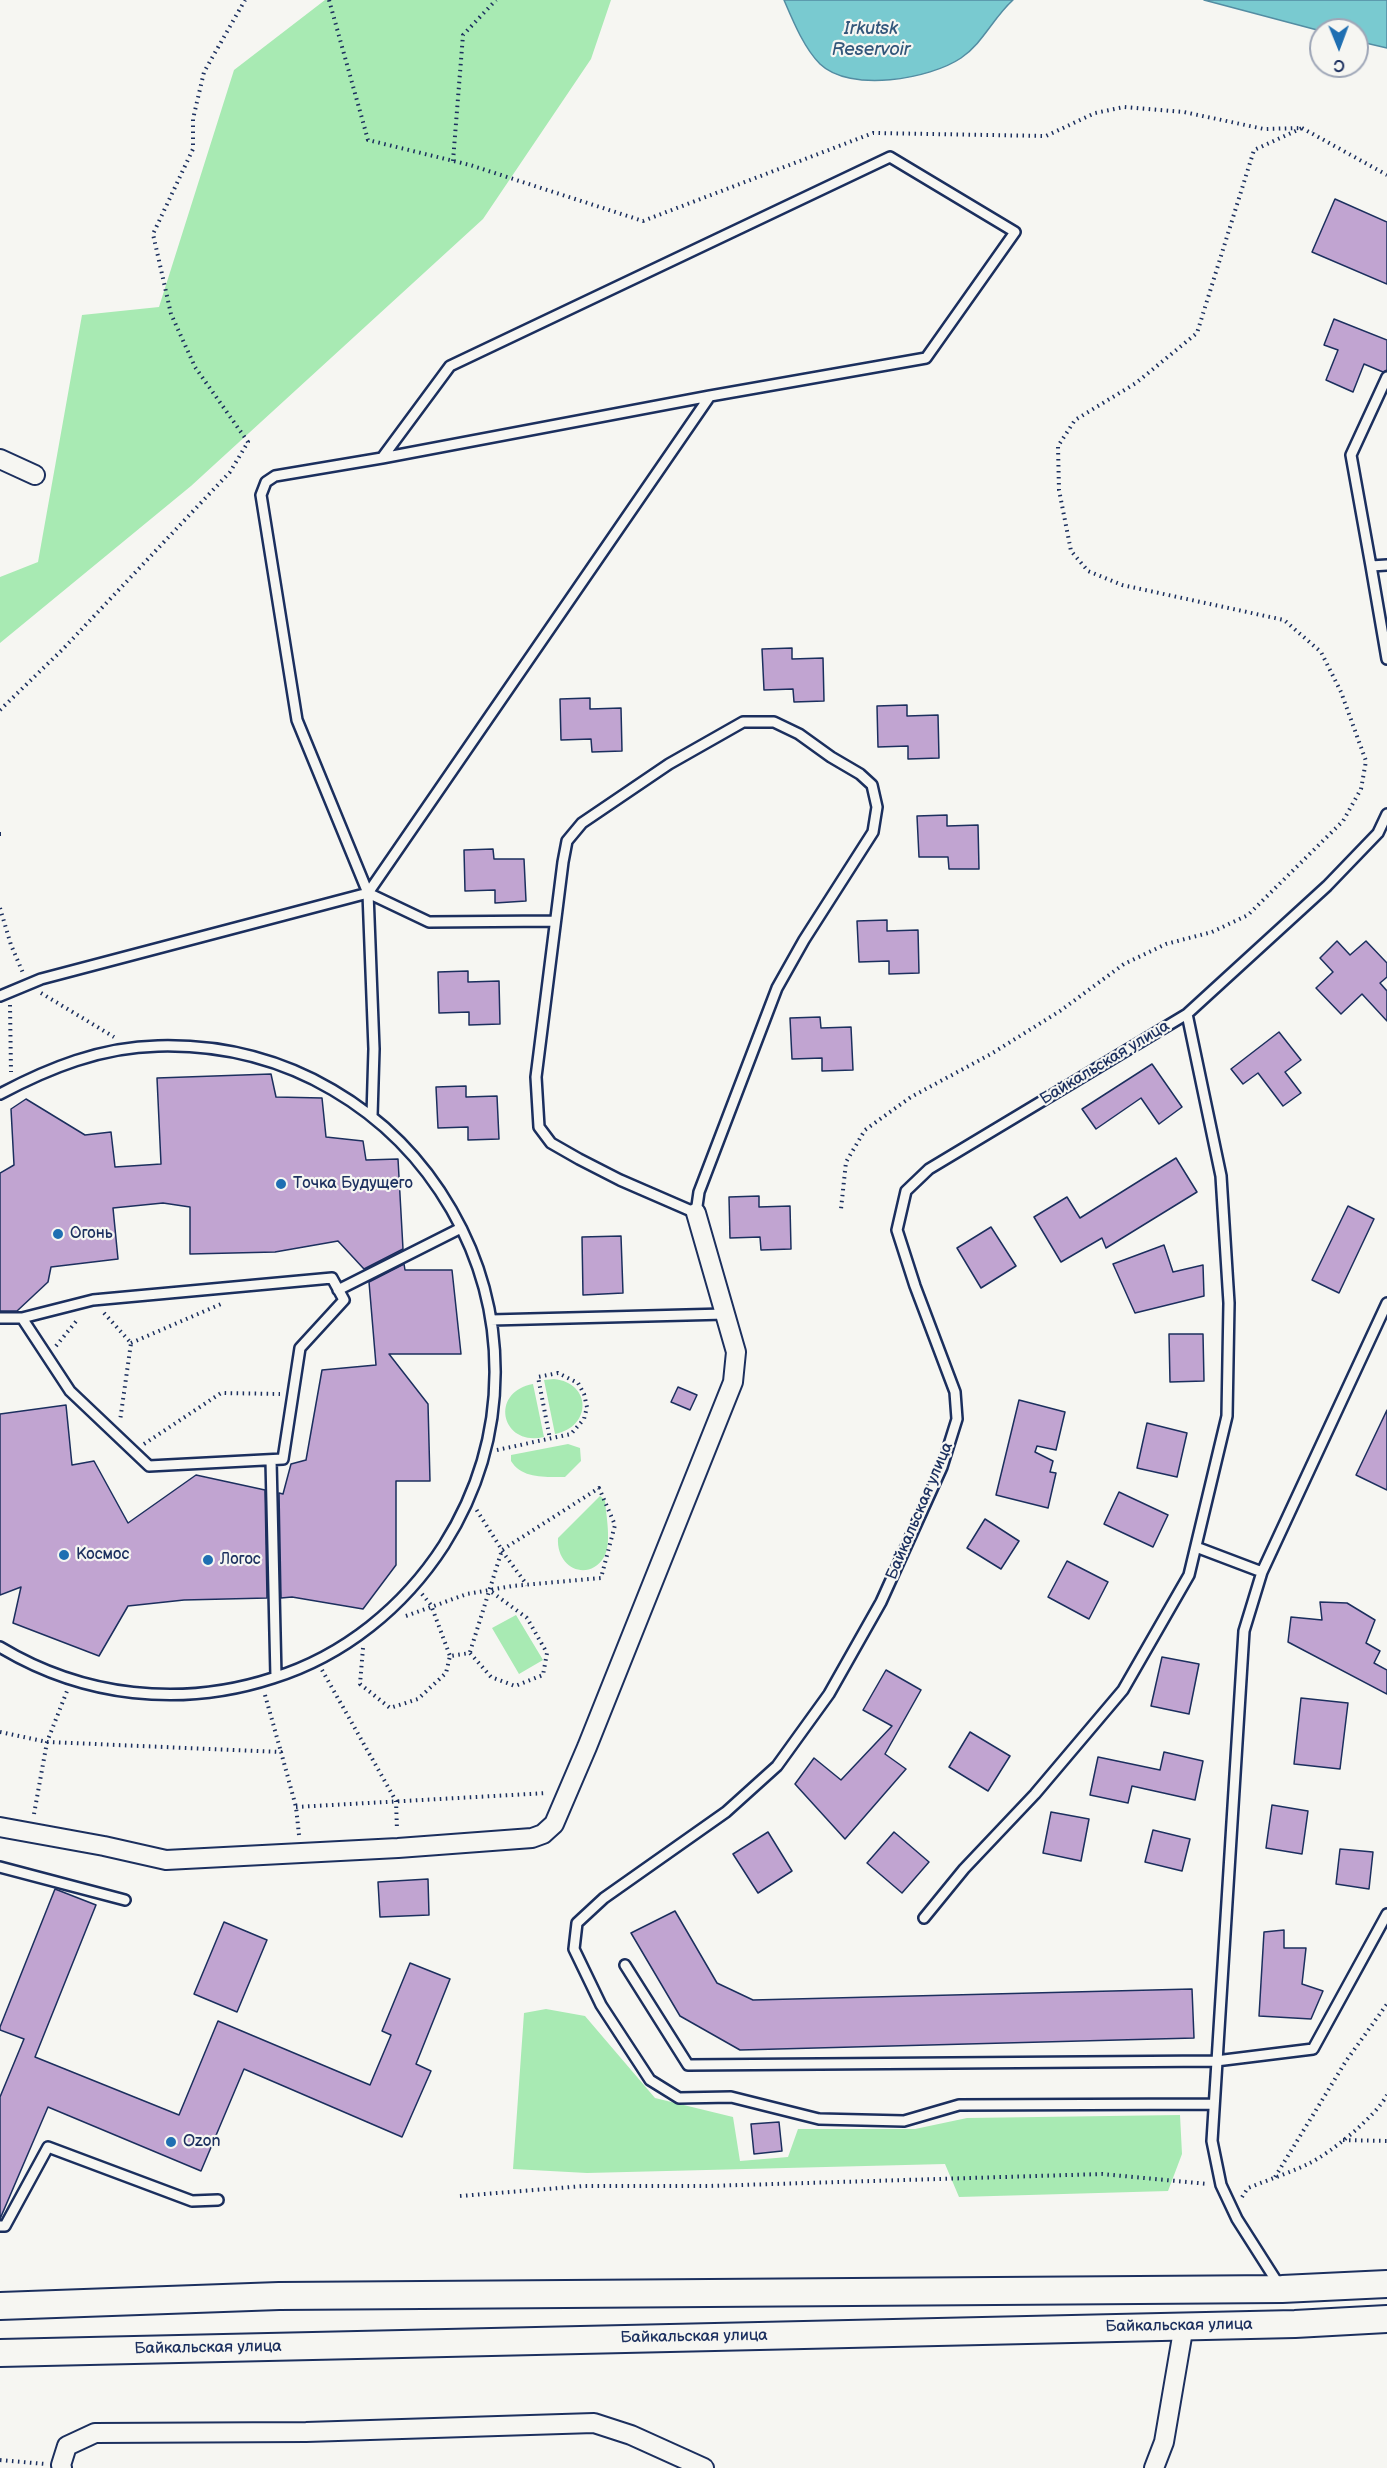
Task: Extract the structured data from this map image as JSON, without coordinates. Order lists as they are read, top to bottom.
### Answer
{
  "streets": {
    "main road": ["Байкальская улица"]
  },
  "water": ["Irkutsk Reservoir"],
  "places": [
    "Точка Будущего",
    "Огонь",
    "Космос",
    "Логос",
    "Ozon"
  ],
  "north": "bottom"
}
